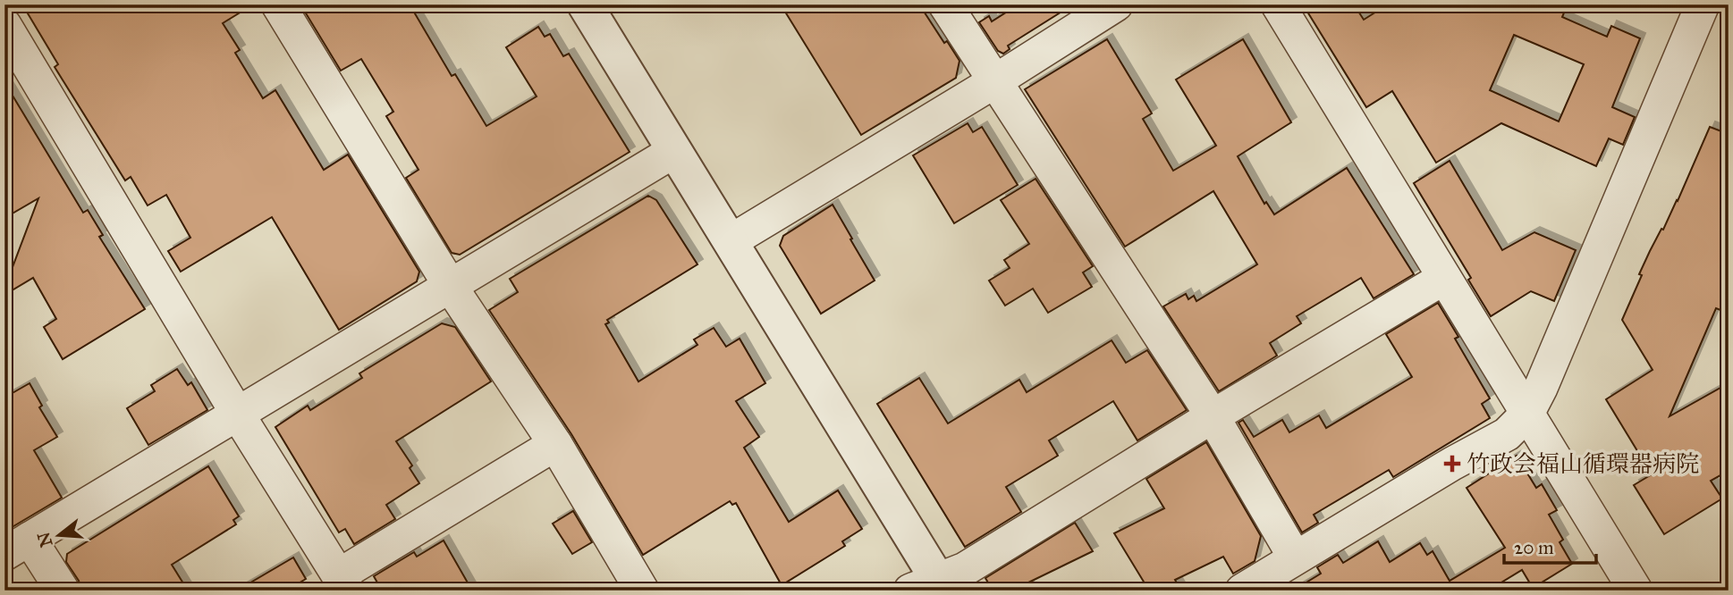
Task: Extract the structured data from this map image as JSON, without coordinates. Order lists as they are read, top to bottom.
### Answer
{
  "places": {
    "health": ["竹政会福山循環器病院"]
  },
  "scale_bar": "20 m",
  "north": "left"
}
